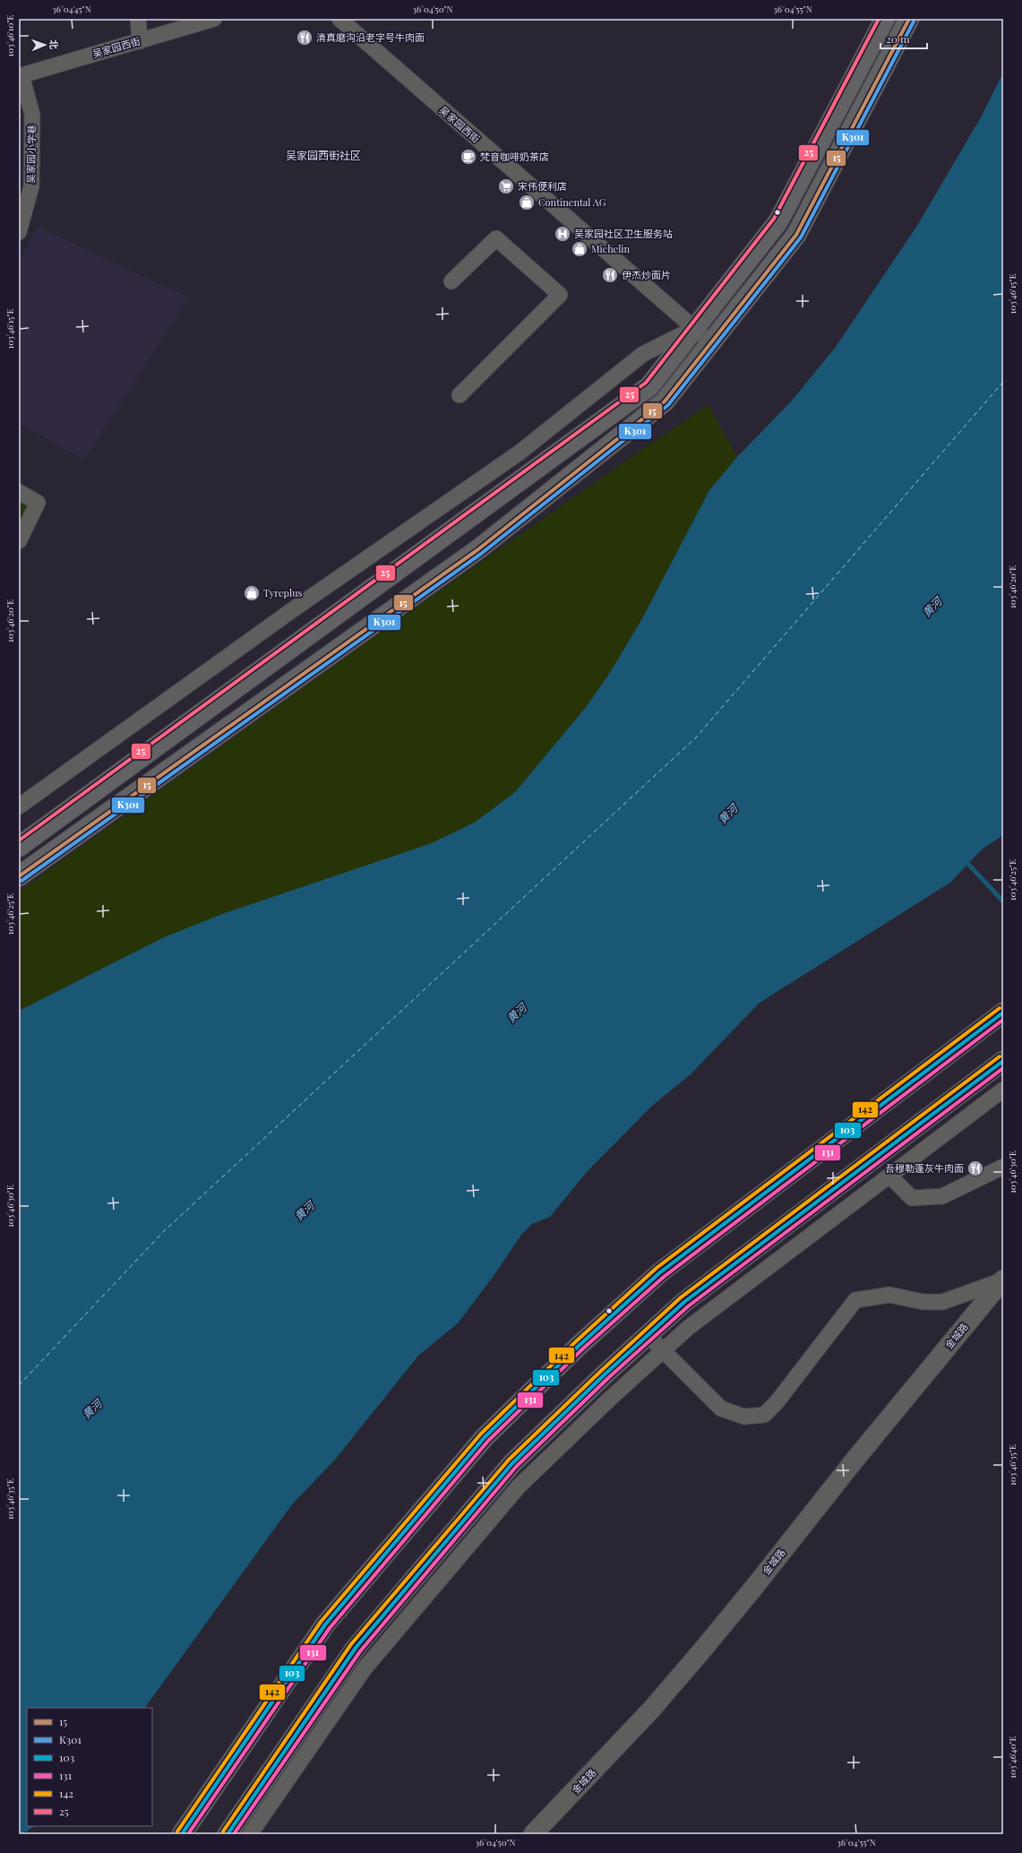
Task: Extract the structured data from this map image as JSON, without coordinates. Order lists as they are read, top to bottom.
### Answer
{
  "streets": {
    "street": ["吴家园西街", "吴家园小学巷", "金城路"]
  },
  "crossings": [
    ["吴家园西街", "吴家园小学巷"]
  ],
  "districts": ["吴家园西街社区"],
  "water": ["黄河"],
  "places": {
    "restaurant": ["清真磨沟沿老字号牛肉面", "伊杰炒面片", "吾穆勒蓬灰牛肉面"],
    "cafe": ["梵音咖啡奶茶店"],
    "supermarket": ["宋伟便利店"],
    "shop": ["Continental AG", "Michelin", "Tyreplus"],
    "hospital": ["吴家园社区卫生服务站"]
  },
  "lines": [
    "transit line 15",
    "transit line 25",
    "transit line K301",
    "transit line 142",
    "transit line 103",
    "transit line 131"
  ],
  "legend": [
    "15",
    "K301",
    "103",
    "131",
    "142",
    "25"
  ],
  "scale_bar": "20 m",
  "north": "right",
  "coordinates": [
    "36°04'45\"N",
    "36°04'50\"N",
    "36°04'55\"N",
    "103°46'10\"E",
    "103°46'15\"E",
    "103°46'20\"E",
    "103°46'25\"E",
    "103°46'30\"E",
    "103°46'35\"E",
    "103°46'40\"E"
  ]
}
